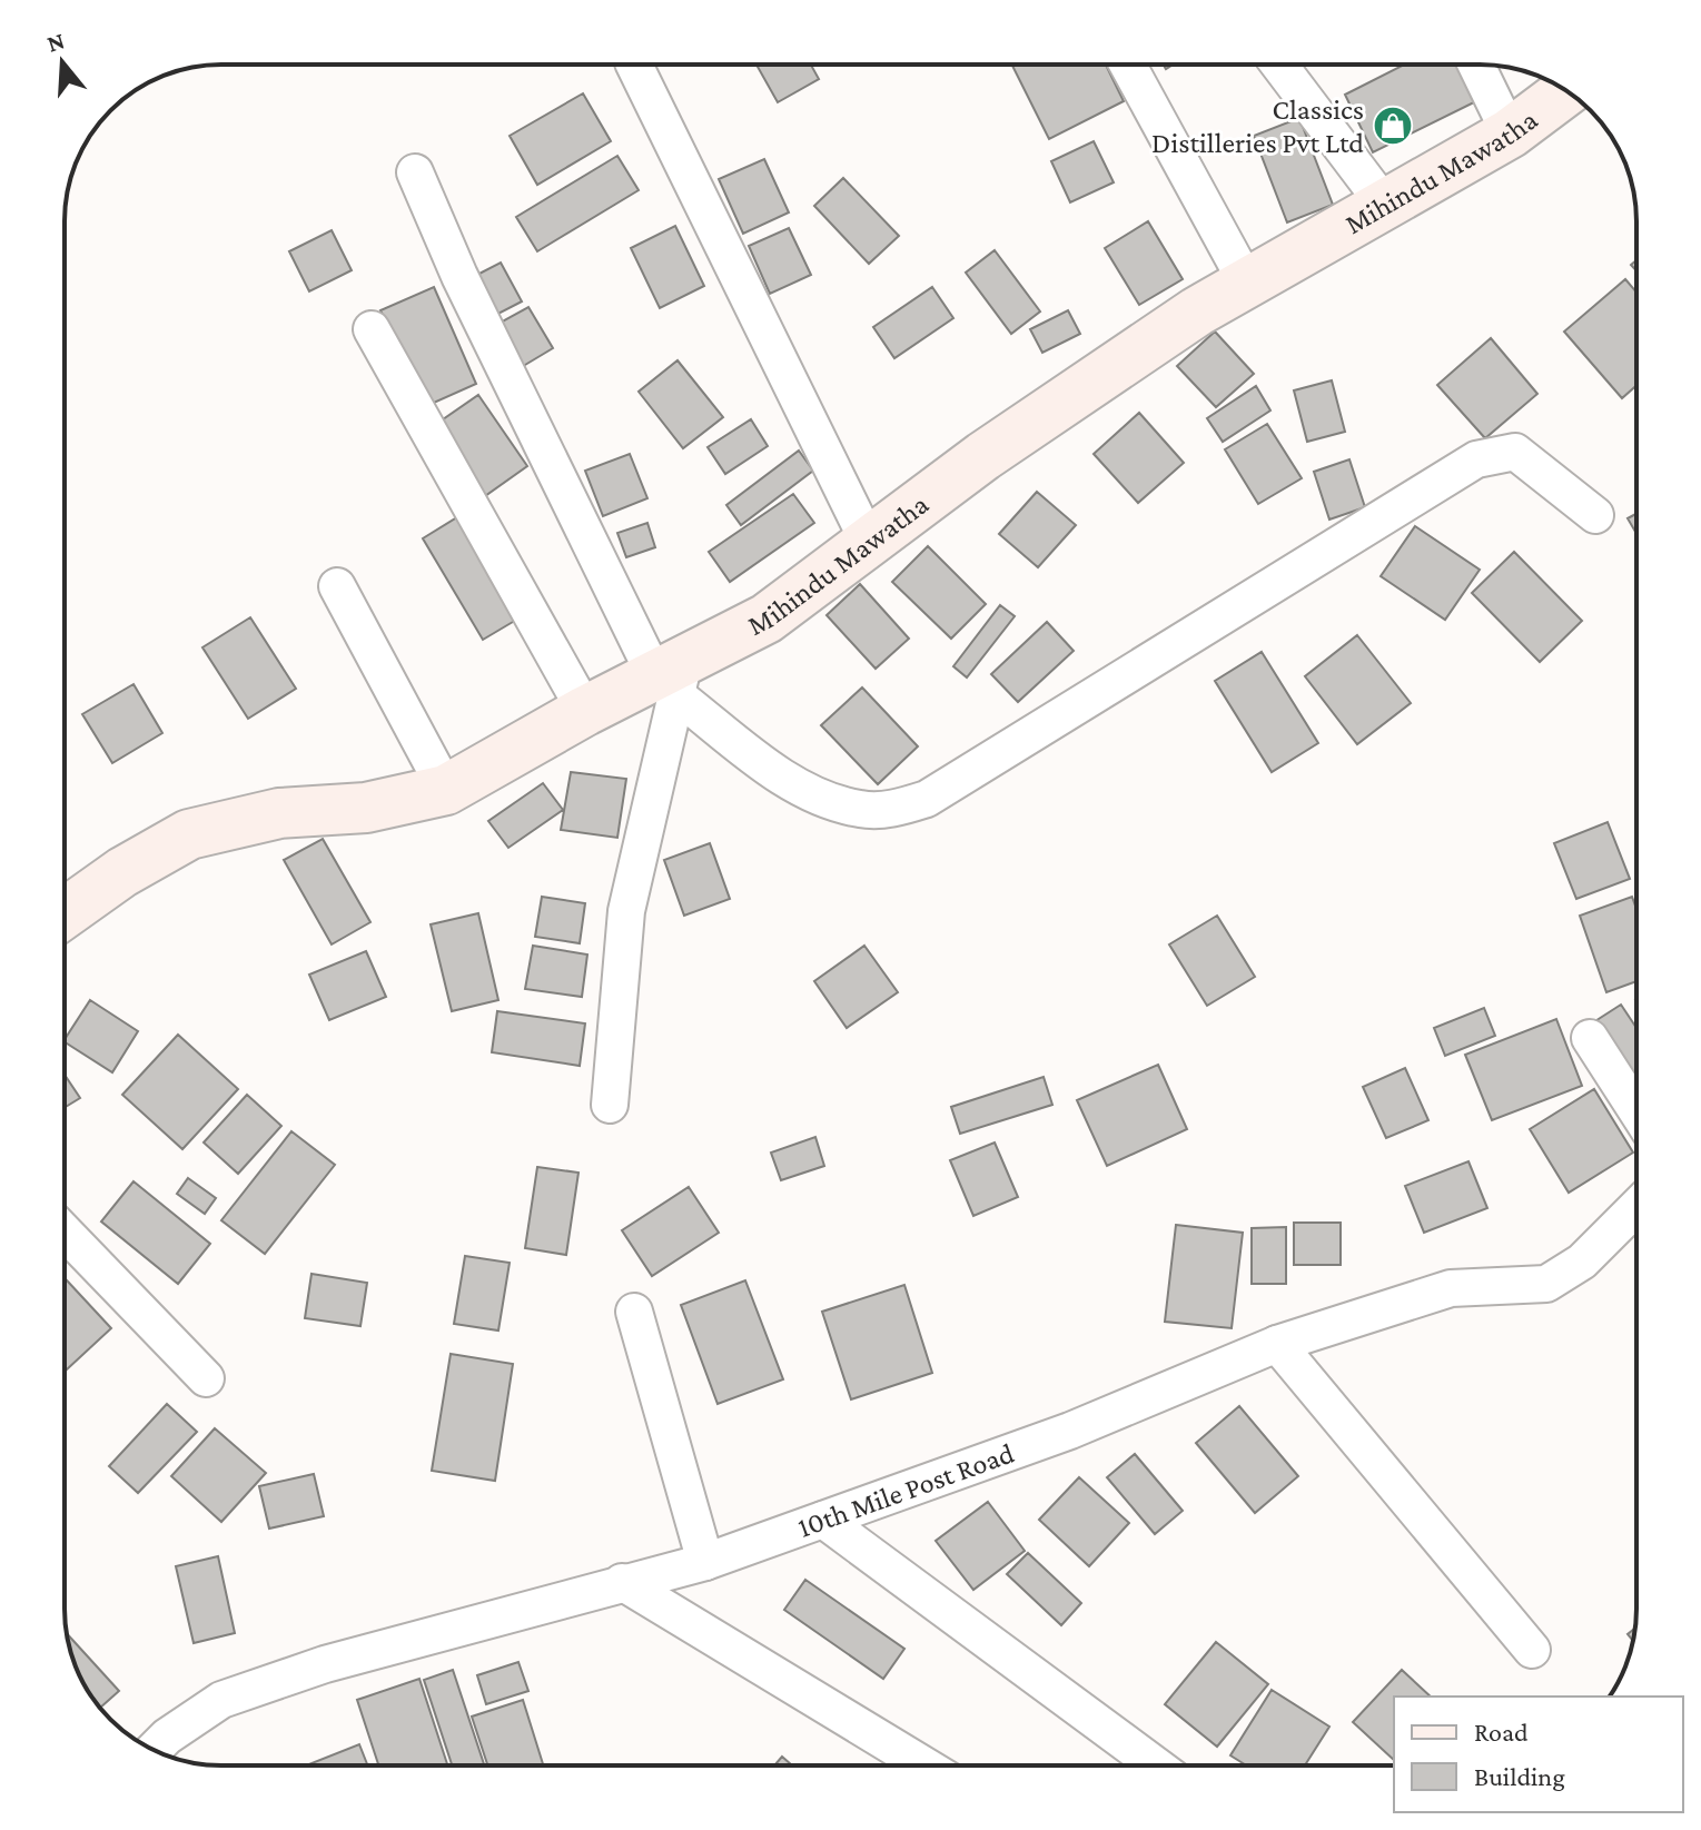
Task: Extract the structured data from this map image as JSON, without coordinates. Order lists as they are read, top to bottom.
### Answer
{
  "streets": {
    "street": ["Mihindu Mawatha", "10th Mile Post Road"]
  },
  "places": {
    "shop": ["Classics Distilleries Pvt Ltd"]
  },
  "legend": ["Road", "Building"],
  "north": "top"
}
